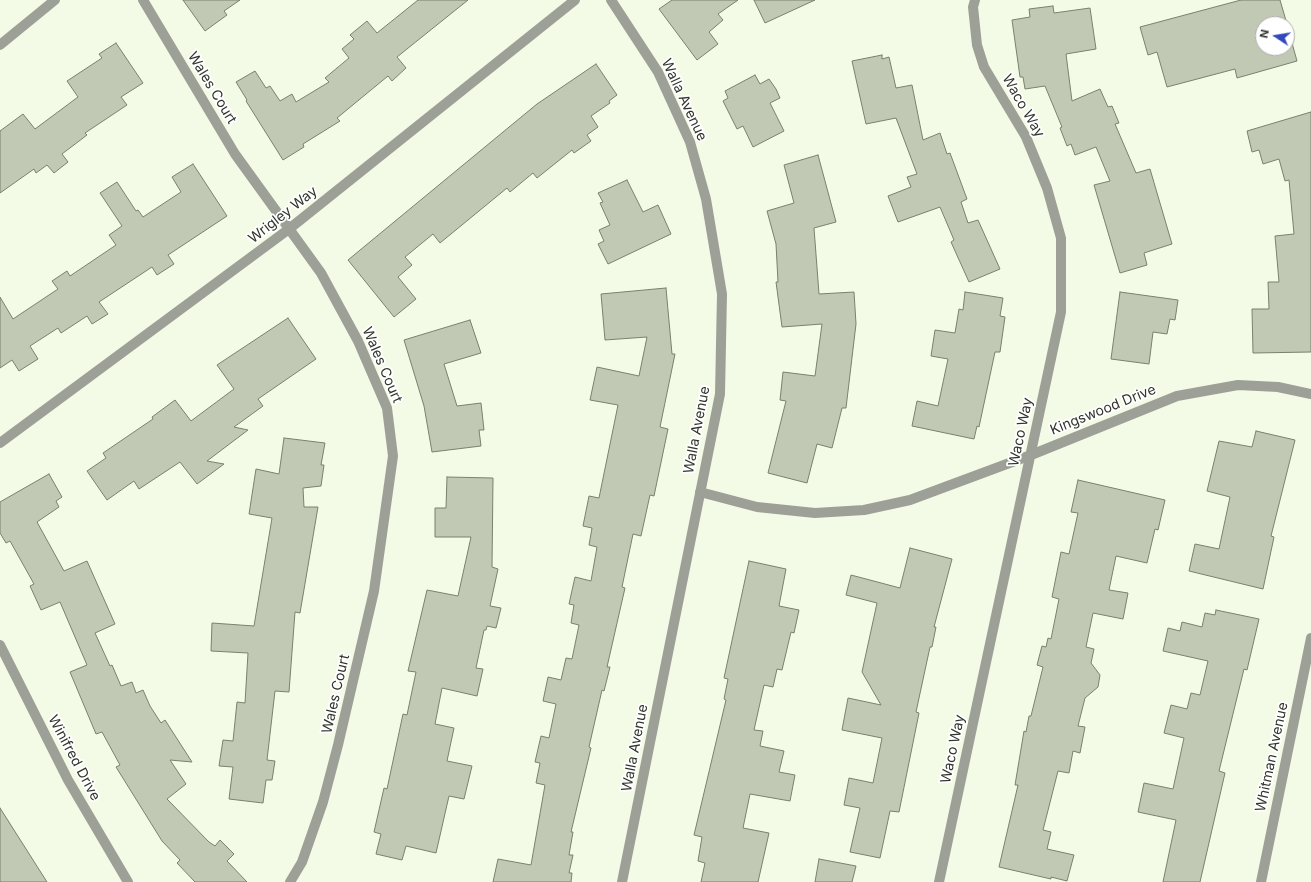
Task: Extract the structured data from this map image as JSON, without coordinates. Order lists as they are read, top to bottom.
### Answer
{
  "streets": {
    "street": [
      "Wales Court",
      "Walla Avenue",
      "Waco Way",
      "Wrigley Way",
      "Kingswood Drive",
      "Whitman Avenue",
      "Winifred Drive"
    ]
  },
  "crossings": [
    ["Wales Court", "Wrigley Way"],
    ["Walla Avenue", "Kingswood Drive"],
    ["Waco Way", "Kingswood Drive"]
  ],
  "north": "left"
}
